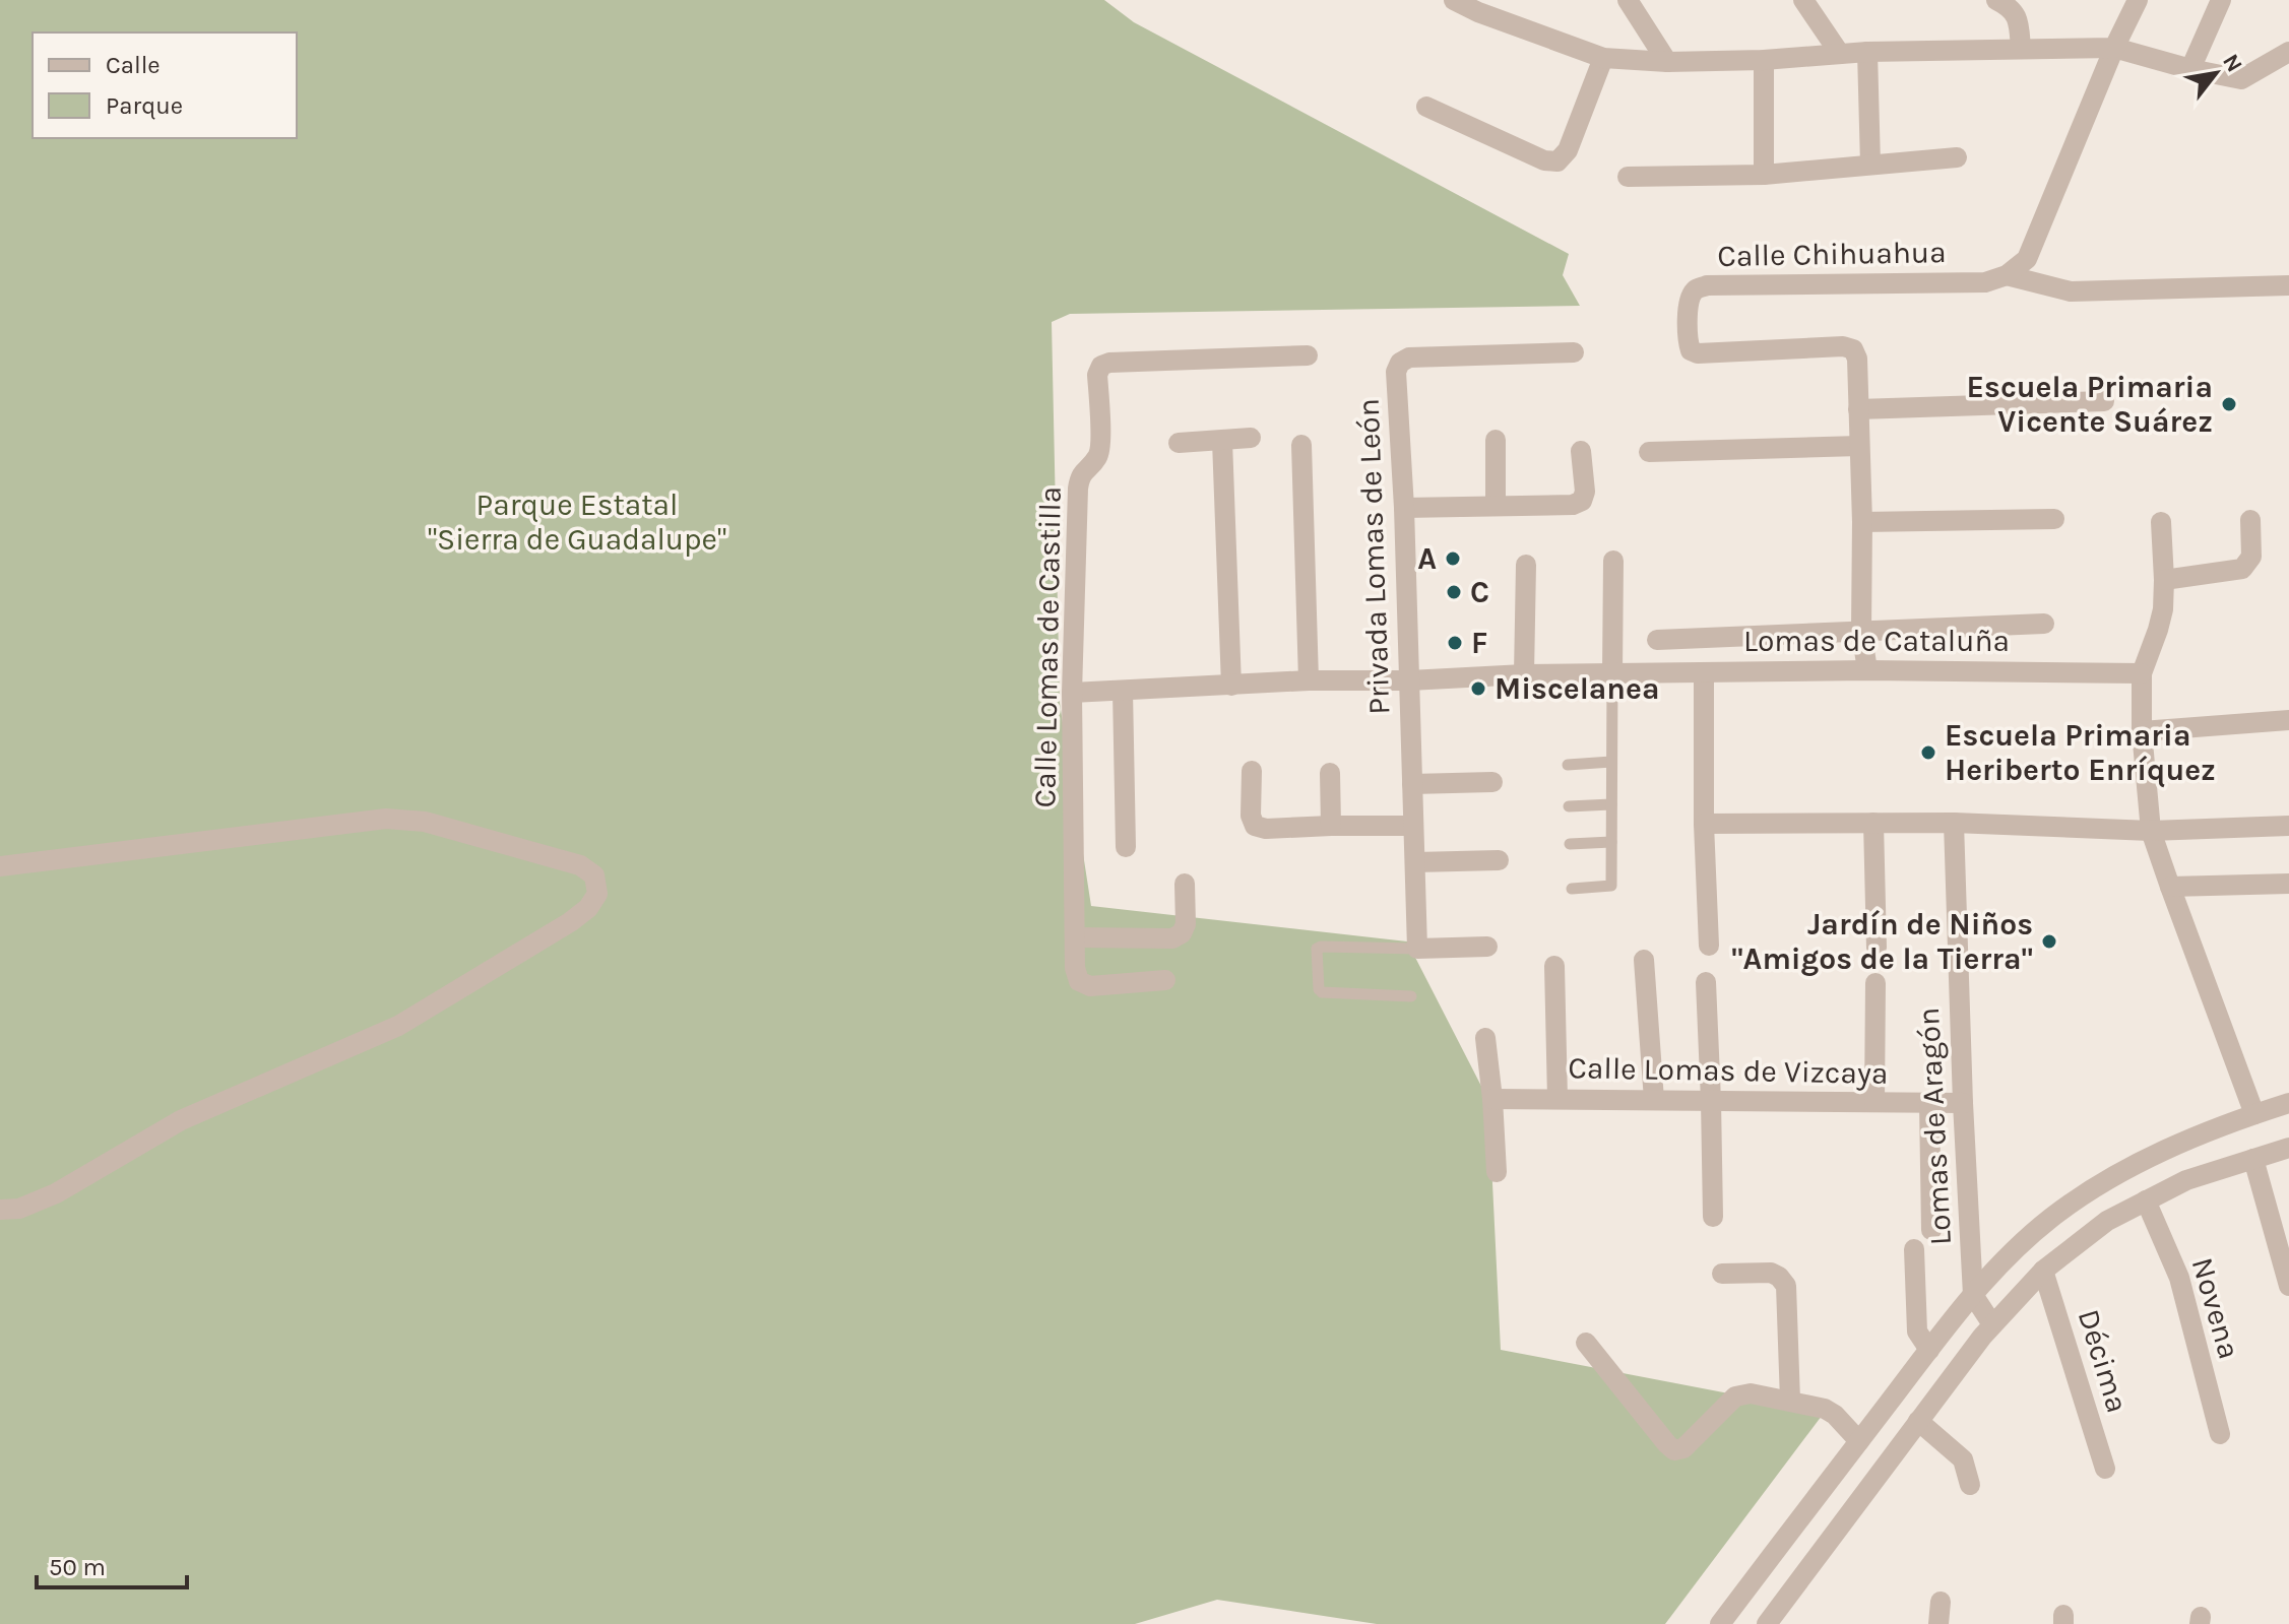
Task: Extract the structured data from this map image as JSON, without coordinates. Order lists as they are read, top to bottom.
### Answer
{
  "streets": {
    "street": [
      "Calle Chihuahua",
      "Privada Lomas de León",
      "Lomas de Cataluña",
      "Calle Lomas de Castilla",
      "Calle Lomas de Vizcaya",
      "Lomas de Aragón",
      "Novena",
      "Décima"
    ]
  },
  "crossings": [
    ["Privada Lomas de León", "Lomas de Cataluña"],
    ["Lomas de Cataluña", "Calle Lomas de Castilla"],
    ["Calle Lomas de Vizcaya", "Lomas de Aragón"]
  ],
  "parks": ["Parque Estatal \"Sierra de Guadalupe\""],
  "places": [
    "Escuela Primaria Vicente Suárez",
    "A",
    "C",
    "F",
    "Miscelanea",
    "Escuela Primaria Heriberto Enríquez",
    "Jardín de Niños \"Amigos de la Tierra\""
  ],
  "legend": ["Calle", "Parque"],
  "scale_bar": "50 m",
  "north": "top right"
}
